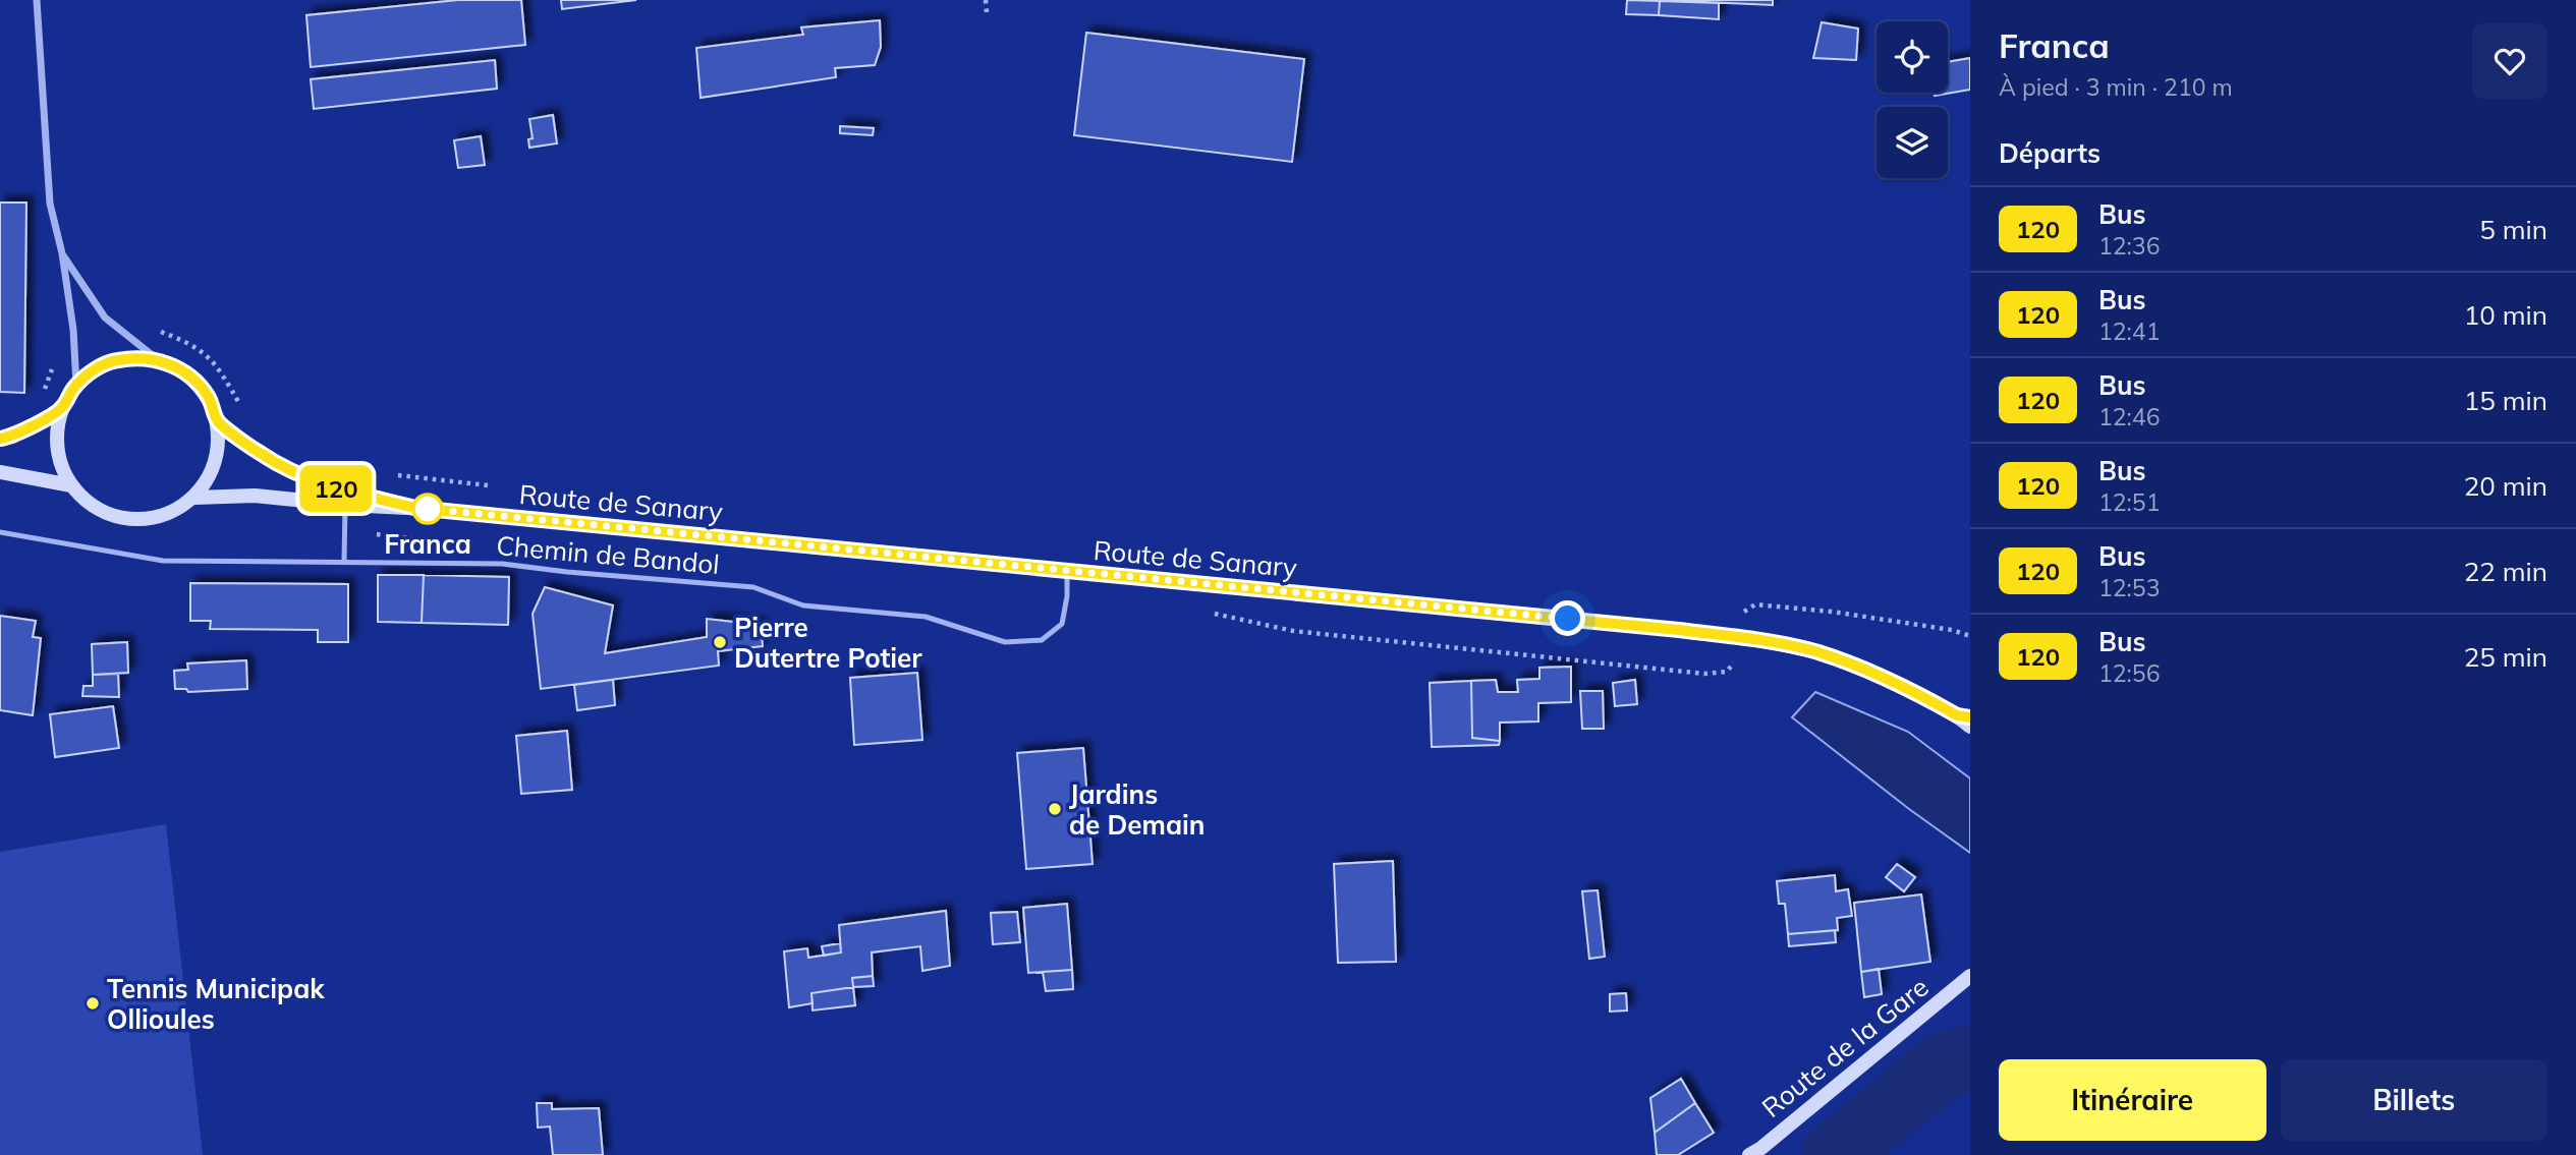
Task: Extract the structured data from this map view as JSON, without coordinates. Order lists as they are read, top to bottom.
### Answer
{
  "streets": {
    "main road": ["Route de Sanary", "Route de la Gare"],
    "lane": ["Chemin de Bandol"]
  },
  "crossings": [
    ["Route de Sanary", "Chemin de Bandol"]
  ],
  "places": [
    "Franca",
    "Pierre Dutertre Potier",
    "Jardins de Demain",
    "Tennis Municipak Ollioules"
  ],
  "lines": ["bus line 120"],
  "page": {
    "on_map": "120",
    "heading": [
      ["Franca", "À pied · 3 min · 210 m"],
      "Départs"
    ],
    "list": [
      {
        "mark": "120",
        "name": "Bus",
        "note": "12:36",
        "value": "5 min"
      },
      {
        "mark": "120",
        "name": "Bus",
        "note": "12:41",
        "value": "10 min"
      },
      {
        "mark": "120",
        "name": "Bus",
        "note": "12:46",
        "value": "15 min"
      },
      {
        "mark": "120",
        "name": "Bus",
        "note": "12:51",
        "value": "20 min"
      },
      {
        "mark": "120",
        "name": "Bus",
        "note": "12:53",
        "value": "22 min"
      },
      {
        "mark": "120",
        "name": "Bus",
        "note": "12:56",
        "value": "25 min"
      }
    ],
    "buttons": ["Itinéraire", "Billets"]
  }
}
